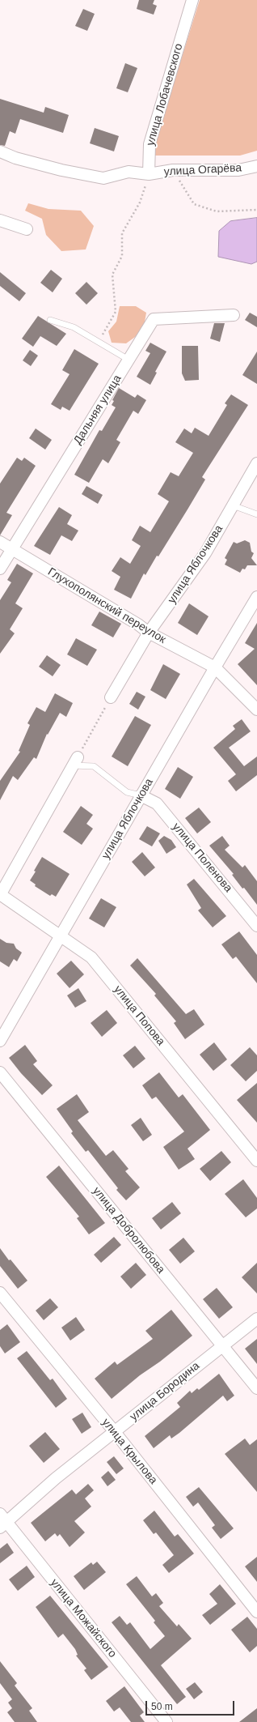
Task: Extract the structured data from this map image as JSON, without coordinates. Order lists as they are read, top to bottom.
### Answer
{
  "streets": {
    "street": [
      "улица Лобачевского",
      "улица Огарёва",
      "Дальняя улица",
      "улица Яблочкова",
      "Глухополянский переулок",
      "улица Поленова",
      "улица Попова",
      "улица Добролюбова",
      "улица Бородина",
      "улица Крылова",
      "улица Можайского"
    ]
  },
  "crossings": [
    ["улица Лобачевского", "улица Огарёва"],
    ["Дальняя улица", "Глухополянский переулок"],
    ["улица Яблочкова", "Глухополянский переулок"],
    ["улица Яблочкова", "улица Поленова"],
    ["улица Яблочкова", "улица Попова"],
    ["улица Добролюбова", "улица Бородина"],
    ["улица Бородина", "улица Крылова"],
    ["улица Бородина", "улица Можайского"]
  ],
  "scale_bar": "50 m"
}
